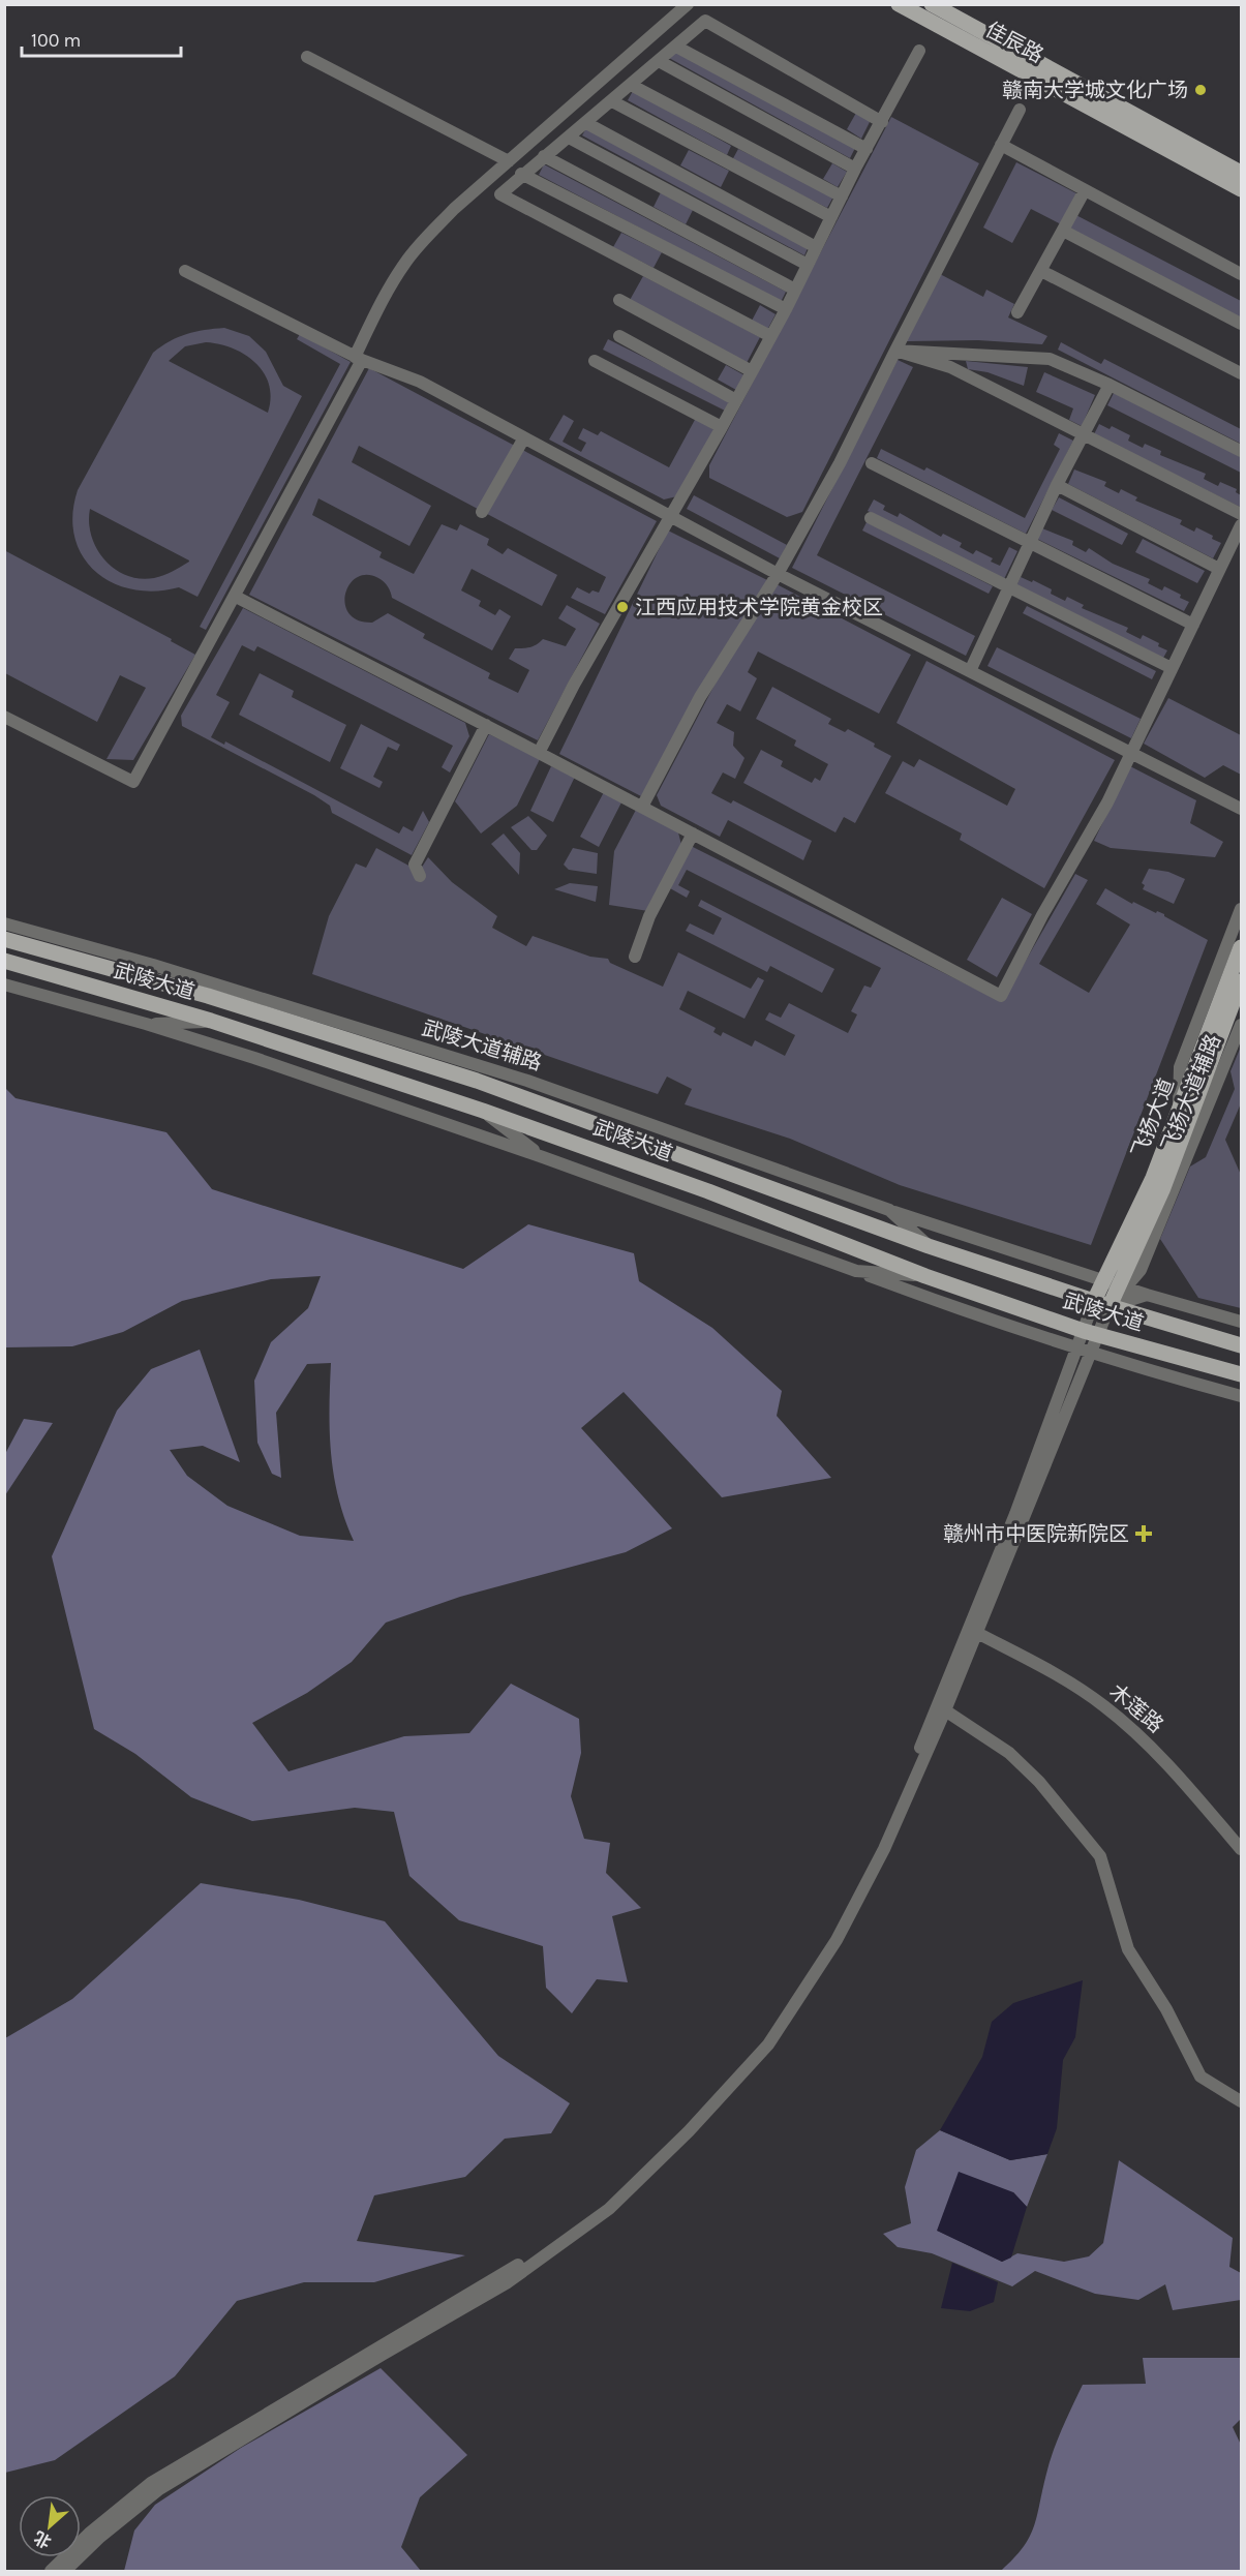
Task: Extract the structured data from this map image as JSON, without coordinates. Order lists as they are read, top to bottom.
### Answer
{
  "streets": {
    "main road": ["佳辰路", "武陵大道", "飞扬大道"],
    "street": ["武陵大道辅路", "飞扬大道辅路", "木莲路"]
  },
  "crossings": [
    ["武陵大道", "武陵大道辅路"],
    ["武陵大道", "飞扬大道"],
    ["飞扬大道辅路", "飞扬大道"]
  ],
  "places": {
    "other": ["赣南大学城文化广场", "江西应用技术学院黄金校区"],
    "health": ["赣州市中医院新院区"]
  },
  "scale_bar": "100 m",
  "north": "bottom left"
}
